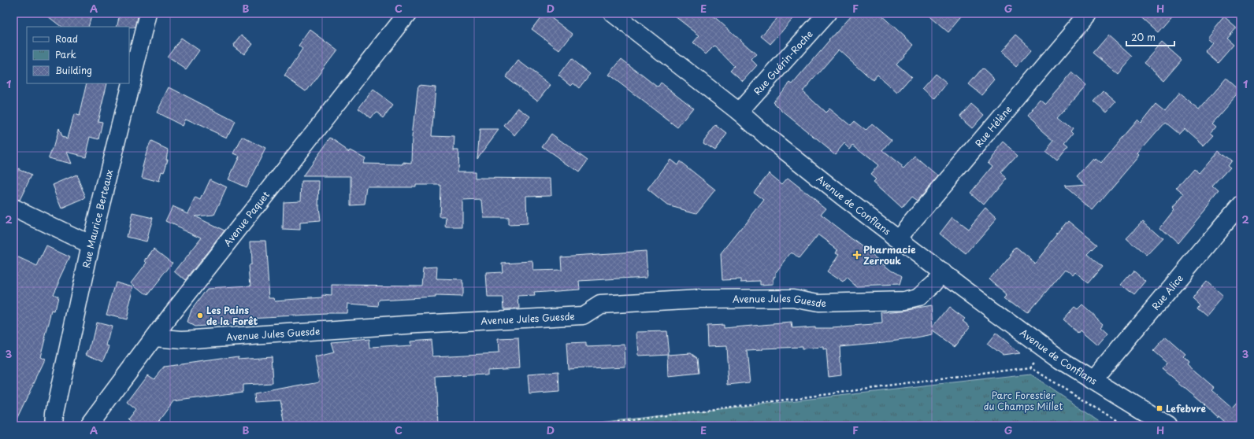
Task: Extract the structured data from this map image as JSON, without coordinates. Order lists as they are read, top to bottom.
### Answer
{
  "streets": {
    "street": [
      "Rue Guérin-Roche",
      "Rue Hélène",
      "Avenue de Conflans",
      "Rue Maurice Berteaux",
      "Avenue Paquet",
      "Rue Alice",
      "Avenue Jules Guesde"
    ]
  },
  "crossings": [
    ["Rue Guérin-Roche", "Avenue de Conflans"],
    ["Rue Hélène", "Avenue de Conflans"],
    ["Avenue de Conflans", "Rue Alice"],
    ["Avenue de Conflans", "Avenue Jules Guesde"],
    ["Avenue Paquet", "Avenue Jules Guesde"]
  ],
  "parks": ["Parc Forestier du Champs Millet"],
  "places": {
    "health": ["Pharmacie Zerrouk"],
    "other": ["Les Pains de la Forêt"],
    "transit": ["Lefebvre"]
  },
  "legend": ["Road", "Park", "Building"],
  "scale_bar": "20 m",
  "grid": {
    "columns": [
      "A",
      "B",
      "C",
      "D",
      "E",
      "F",
      "G",
      "H"
    ],
    "rows": ["1", "2", "3"]
  }
}
